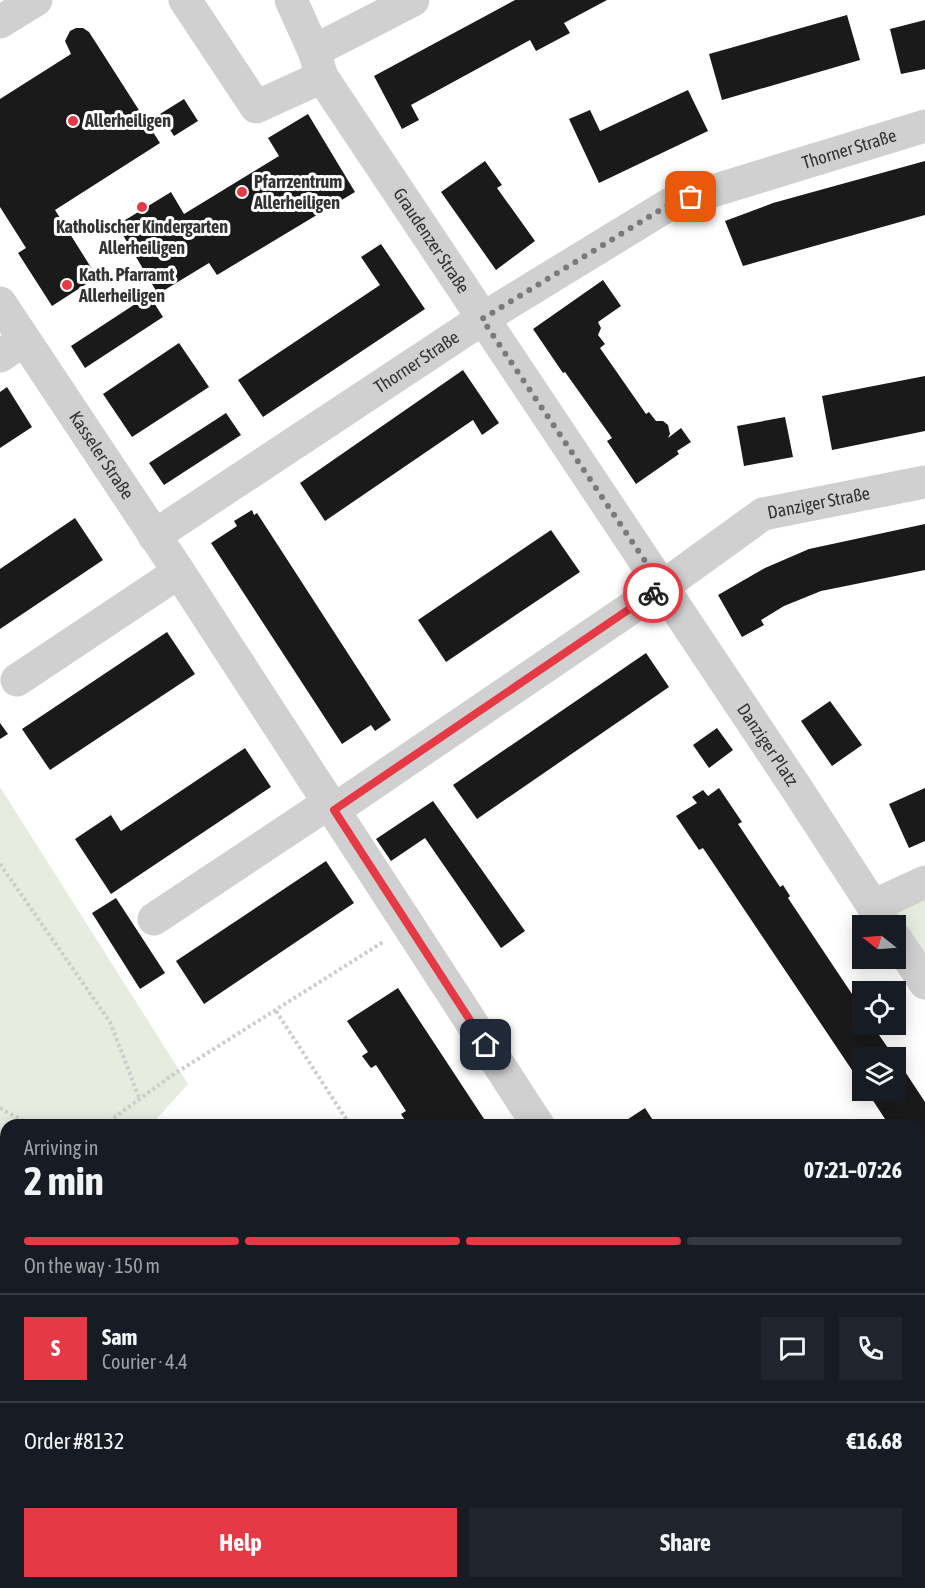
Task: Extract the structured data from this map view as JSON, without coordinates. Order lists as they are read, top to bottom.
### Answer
{
  "streets": {
    "street": [
      "Thorner Straße",
      "Graudenzer Straße",
      "Kasseler Straße",
      "Danziger Straße",
      "Danziger Platz"
    ]
  },
  "crossings": [
    ["Thorner Straße", "Graudenzer Straße"],
    ["Thorner Straße", "Kasseler Straße"],
    ["Graudenzer Straße", "Danziger Straße"],
    ["Graudenzer Straße", "Danziger Platz"],
    ["Kasseler Straße", "Danziger Straße"],
    ["Danziger Straße", "Danziger Platz"]
  ],
  "places": [
    "Allerheiligen",
    "Pfarrzentrum Allerheiligen",
    "Katholischer Kindergarten Allerheiligen",
    "Kath. Pfarramt Allerheiligen"
  ],
  "north": "left",
  "page": {
    "heading": ["2 min", "Arriving in", "07:21–07:26"],
    "panel": [
      "Sam",
      "Courier · 4.4",
      "Order #8132",
      "€16.68"
    ],
    "bar": "On the way · 150 m",
    "round": "S",
    "buttons": ["Help", "Share"]
  }
}
